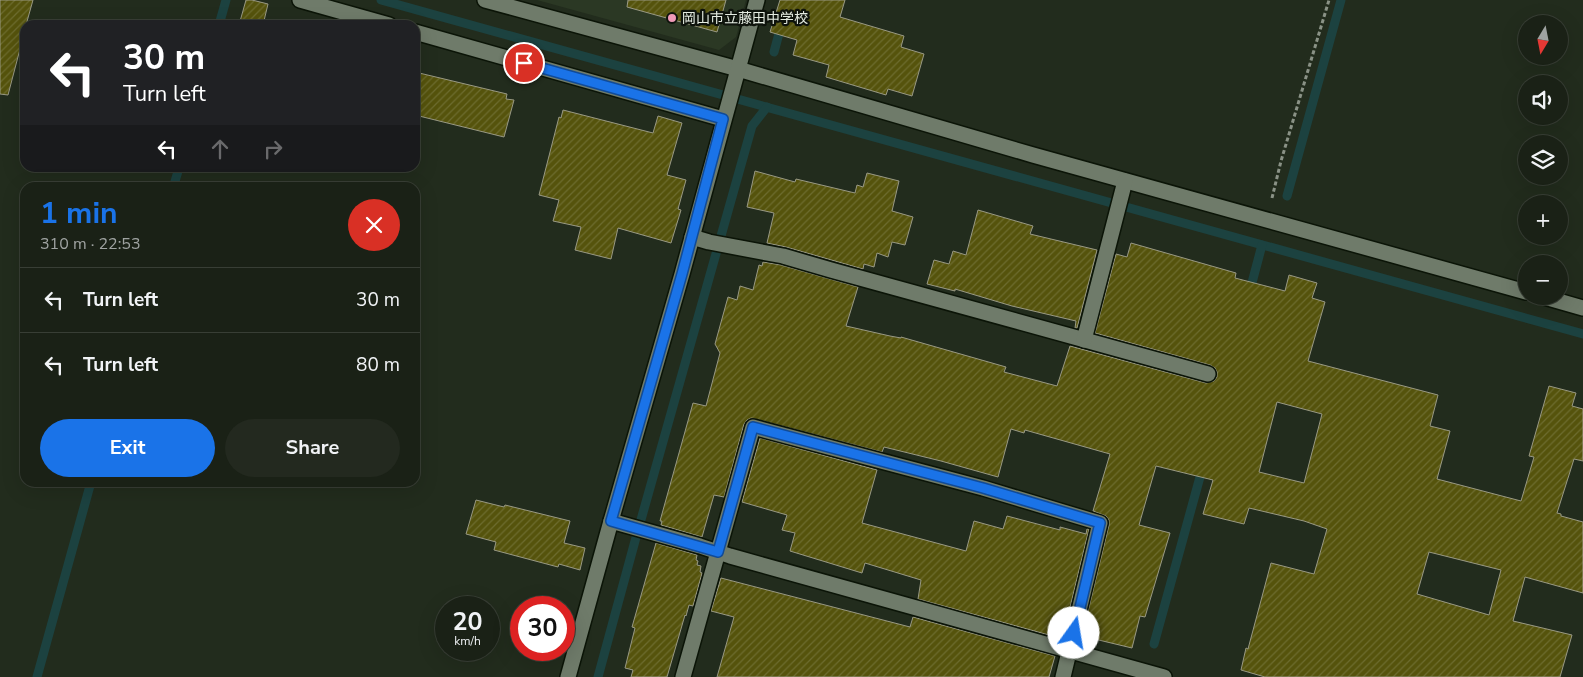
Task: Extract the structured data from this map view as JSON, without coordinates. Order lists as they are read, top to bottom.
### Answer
{
  "places": ["岡山市立藤田中学校"],
  "north": "bottom",
  "page": {
    "map_buttons": ["+", "−"],
    "turn": ["30 m", "Turn left"],
    "heading": ["1 min", "310 m · 22:53"],
    "list": [
      {
        "name": "Turn left",
        "value": "30 m"
      },
      {
        "name": "Turn left",
        "value": "80 m"
      }
    ],
    "buttons": ["Exit", "Share"],
    "speed": "20 km/h",
    "limit": "30"
  }
}
